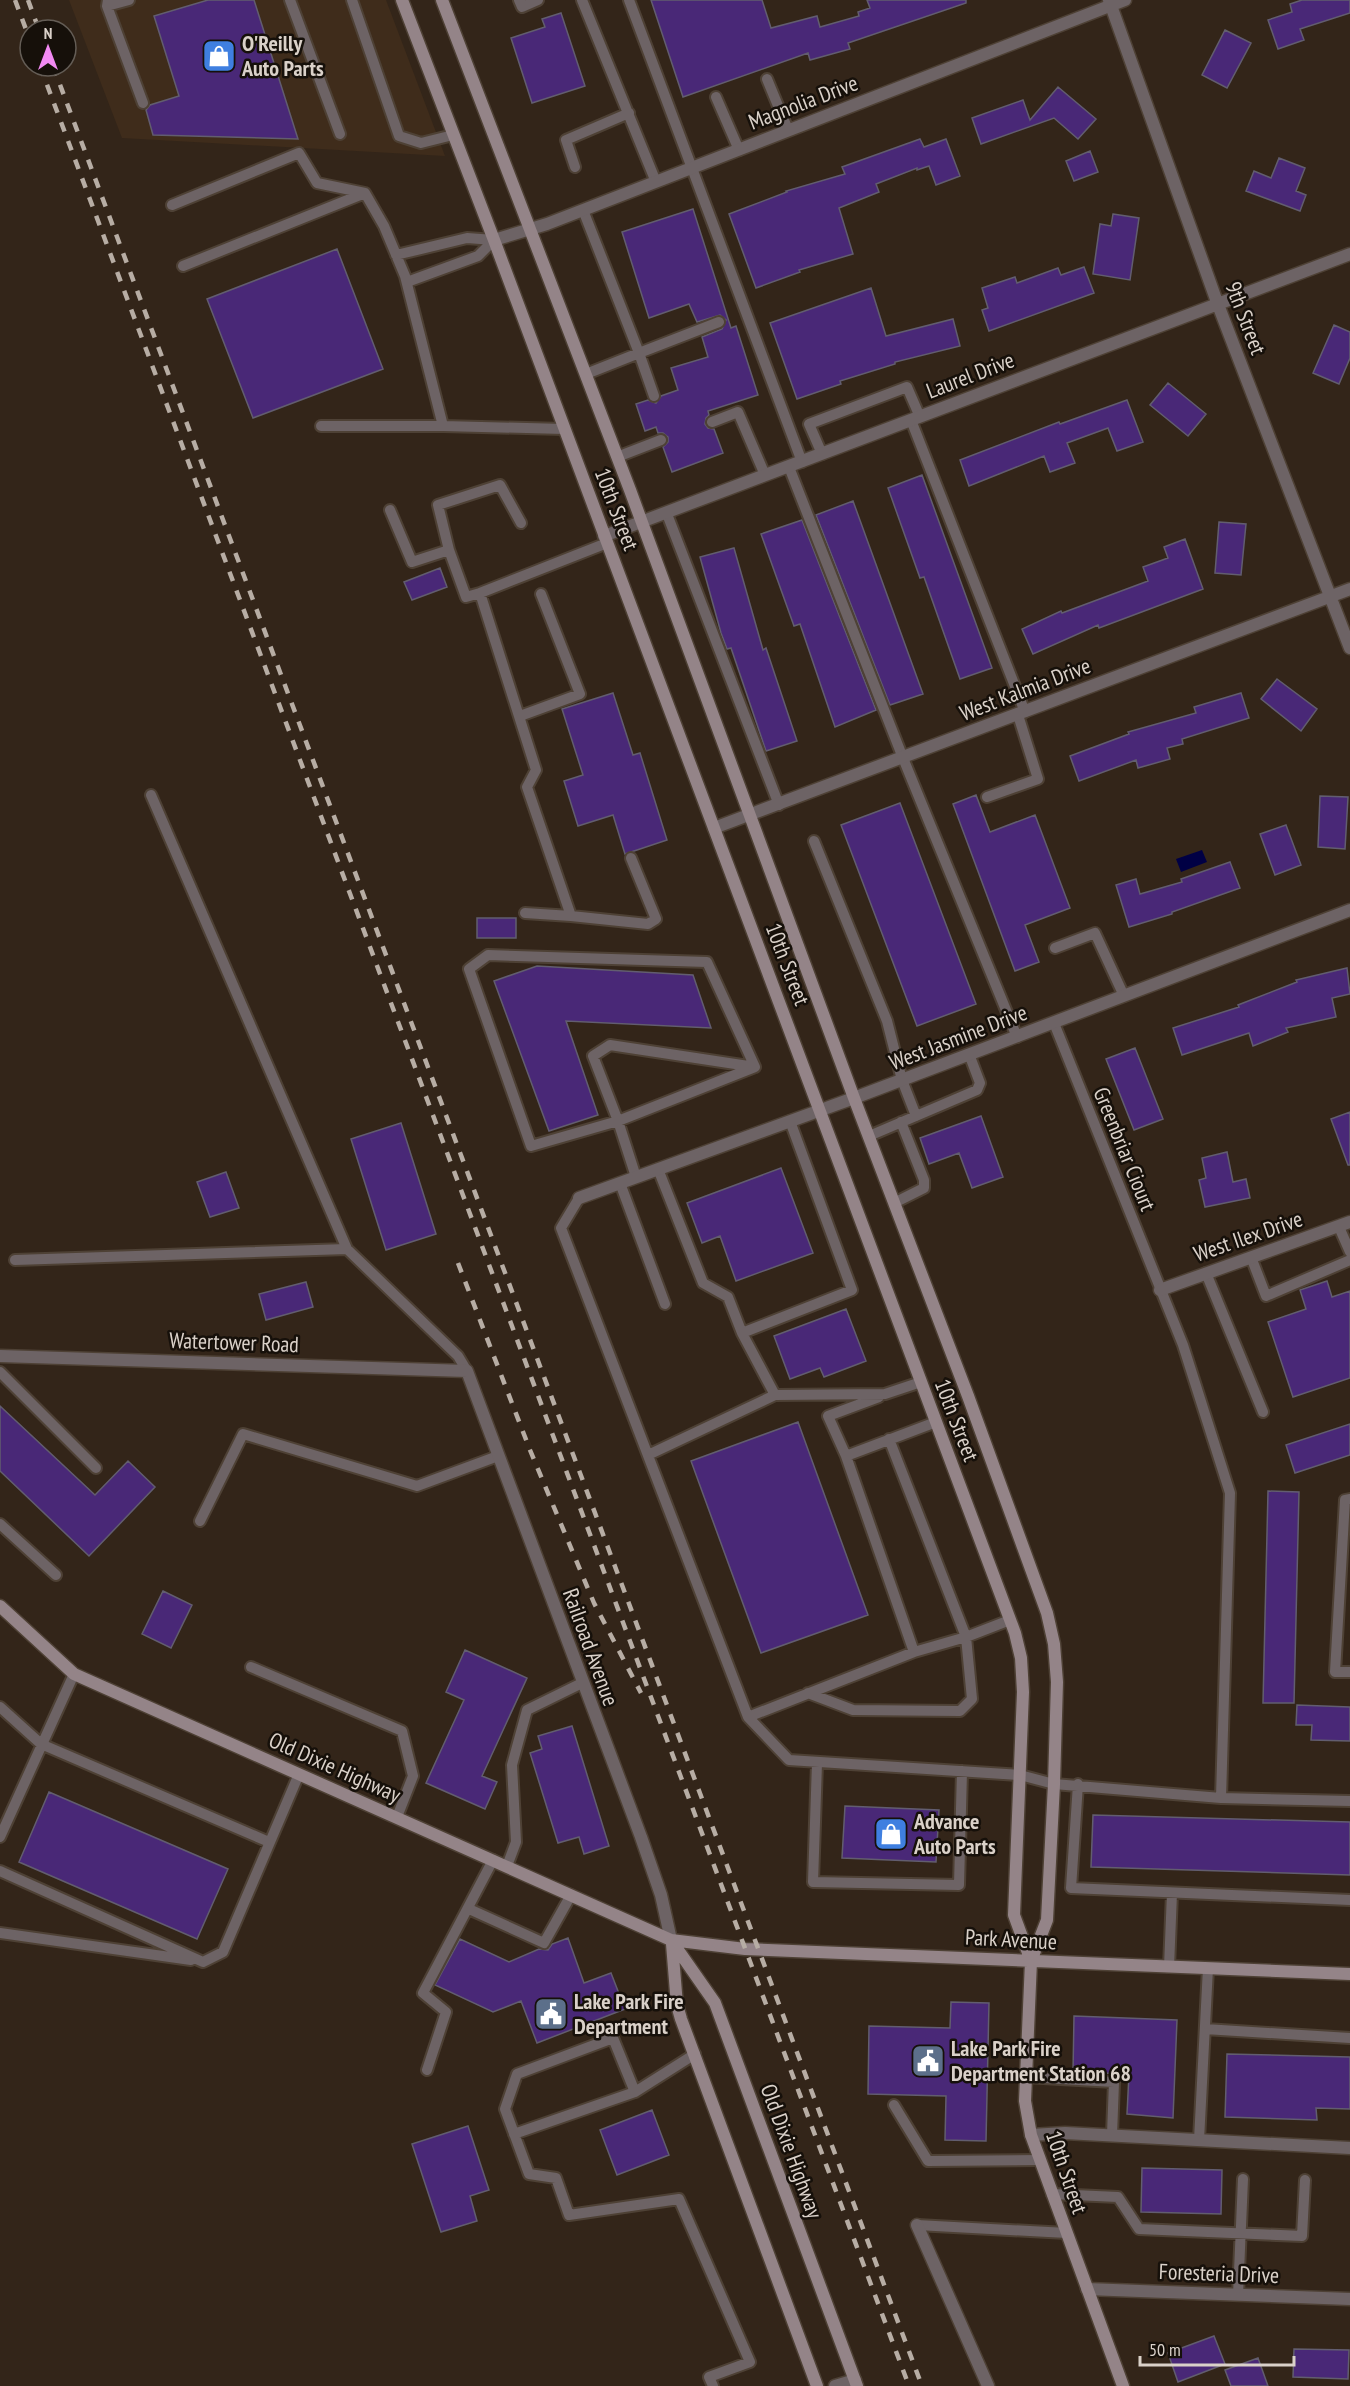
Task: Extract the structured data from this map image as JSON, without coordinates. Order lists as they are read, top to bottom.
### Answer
{
  "streets": {
    "main road": ["10th Street", "Old Dixie Highway", "Park Avenue"],
    "street": [
      "Magnolia Drive",
      "9th Street",
      "Laurel Drive",
      "West Kalmia Drive",
      "West Jasmine Drive",
      "West Ilex Drive",
      "Watertower Road",
      "Railroad Avenue",
      "Foresteria Drive"
    ],
    "lane": ["Greenbriar Ciourt"]
  },
  "crossings": [
    ["Magnolia Drive", "9th Street"],
    ["Magnolia Drive", "10th Street"],
    ["9th Street", "Laurel Drive"],
    ["9th Street", "West Kalmia Drive"],
    ["Laurel Drive", "10th Street"],
    ["10th Street", "West Kalmia Drive"],
    ["10th Street", "West Jasmine Drive"],
    ["10th Street", "Park Avenue"],
    ["10th Street", "Foresteria Drive"],
    ["West Jasmine Drive", "Greenbriar Ciourt"],
    ["Greenbriar Ciourt", "West Ilex Drive"],
    ["Watertower Road", "Railroad Avenue"],
    ["Railroad Avenue", "Old Dixie Highway"],
    ["Railroad Avenue", "Park Avenue"],
    ["Old Dixie Highway", "Park Avenue"]
  ],
  "places": {
    "shop": ["O'Reilly Auto Parts", "Advance Auto Parts"],
    "public building": ["Lake Park Fire Department", "Lake Park Fire Department Station 68"]
  },
  "scale_bar": "50 m",
  "north": "top"
}
